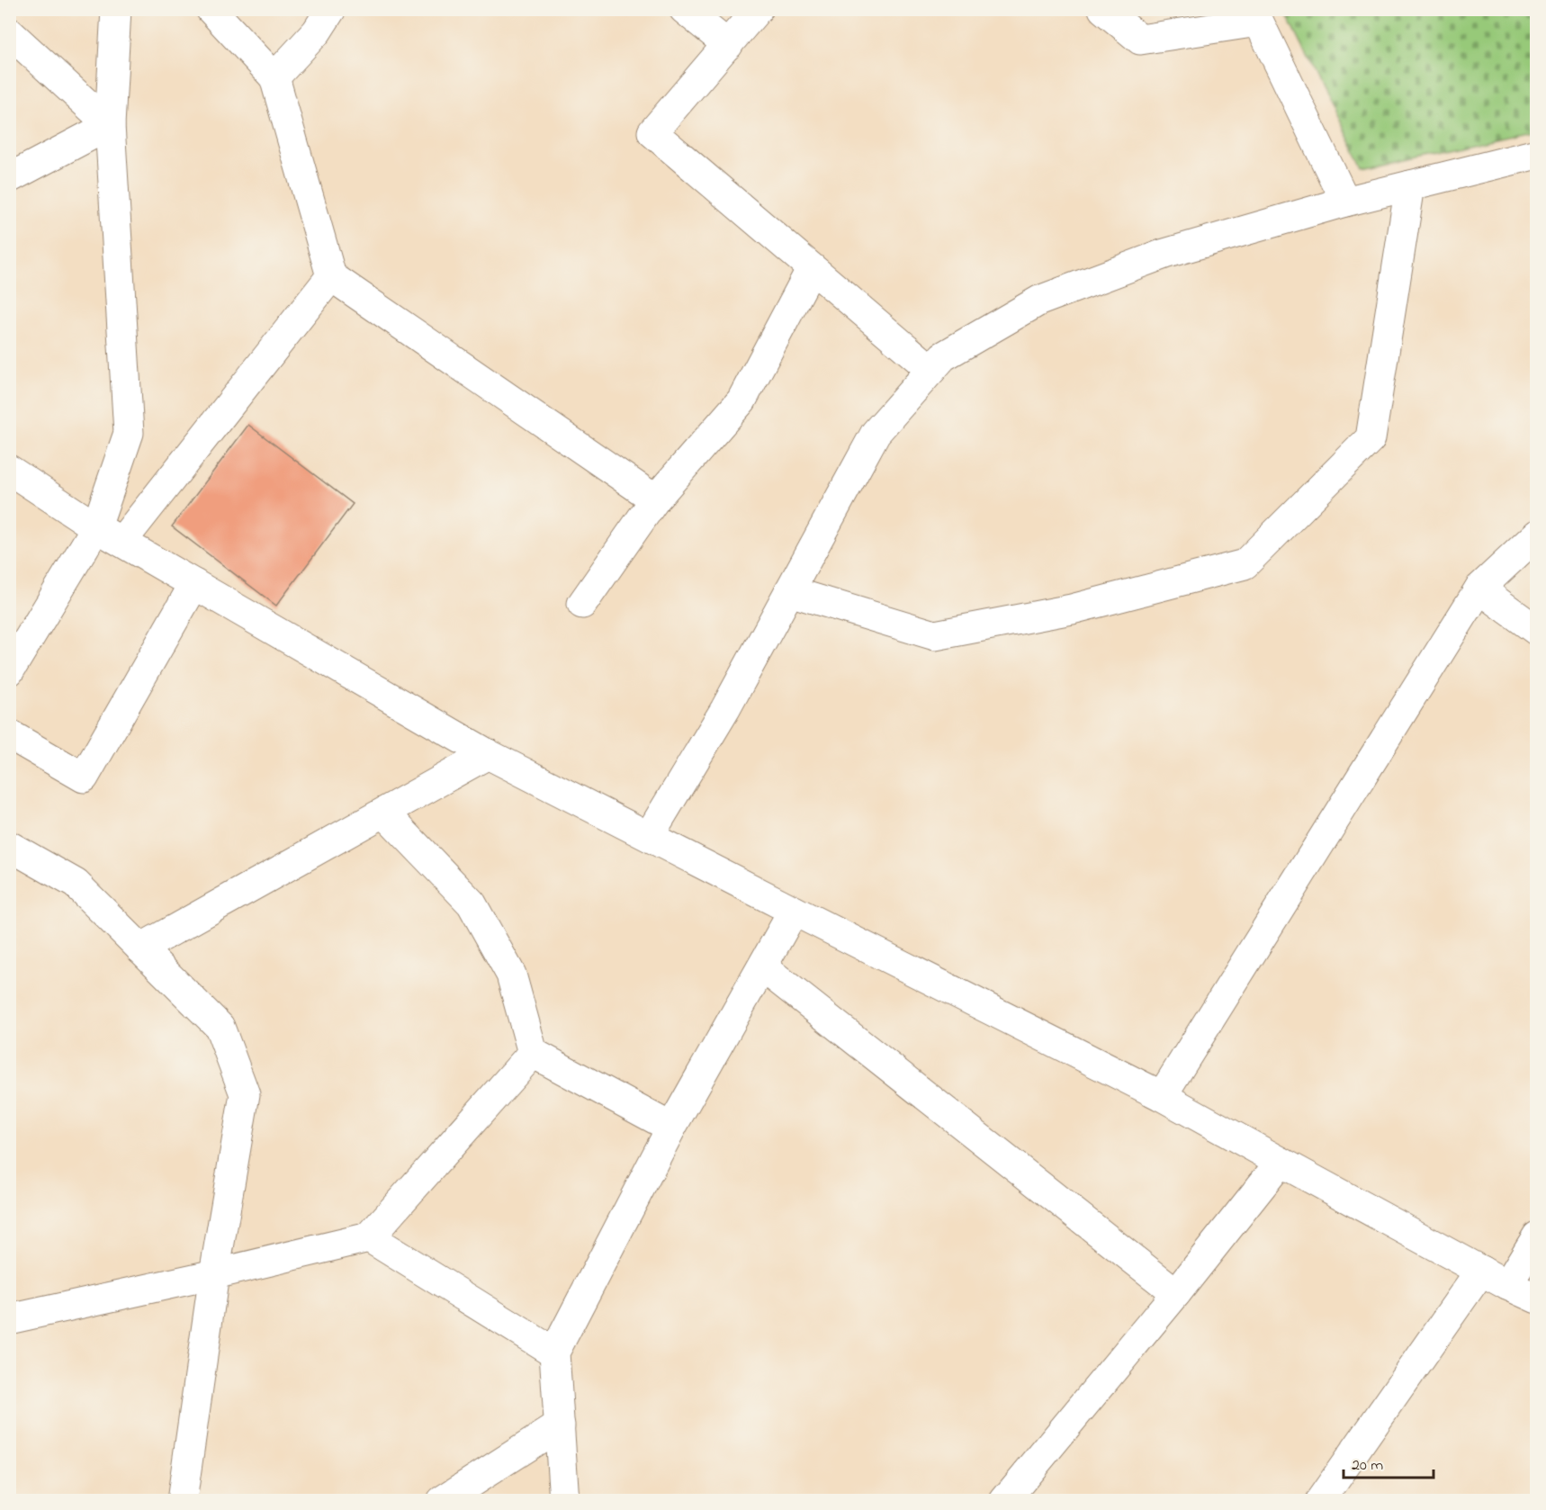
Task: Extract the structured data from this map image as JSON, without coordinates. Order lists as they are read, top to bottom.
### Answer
{
  "scale_bar": "20 m"
}
